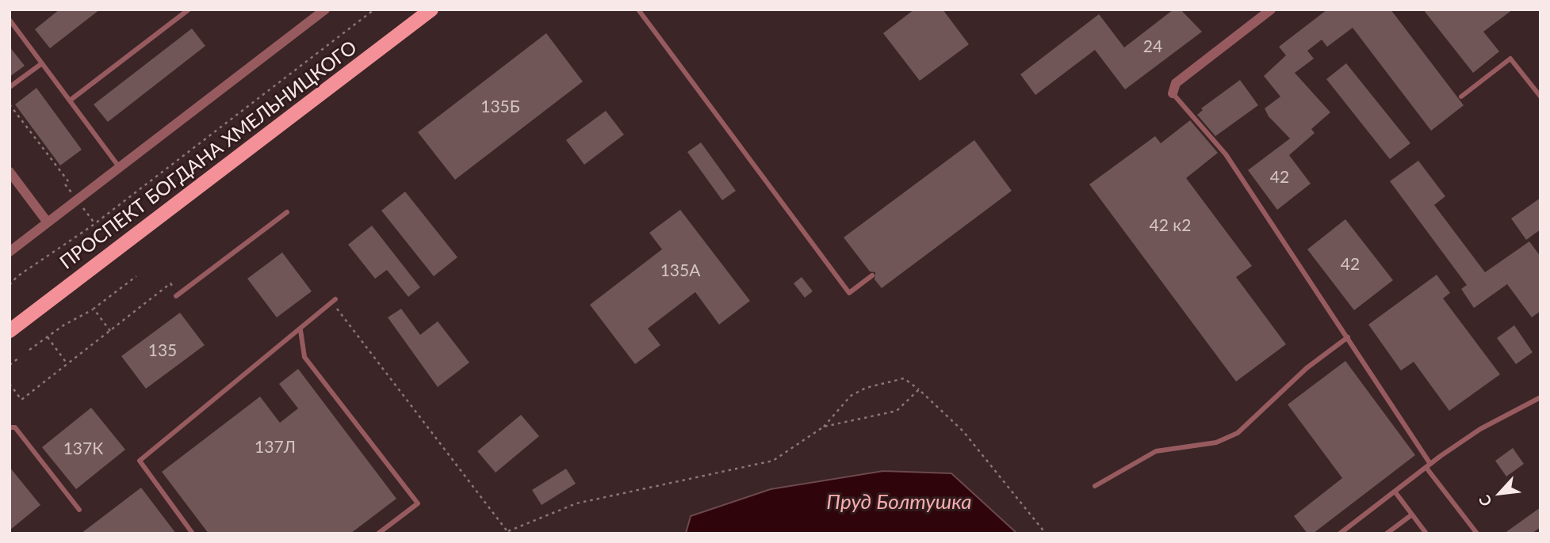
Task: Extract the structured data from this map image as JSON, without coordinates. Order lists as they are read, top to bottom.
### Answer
{
  "streets": {
    "main road": ["ПРОСПЕКТ БОГДАНА ХМЕЛЬНИЦКОГО"]
  },
  "water": ["Пруд Болтушка"],
  "house_numbers": [
    "24",
    "135Б",
    "42",
    "42 к2",
    "42",
    "135А",
    "135",
    "137Л",
    "137К"
  ],
  "north": "bottom left"
}
